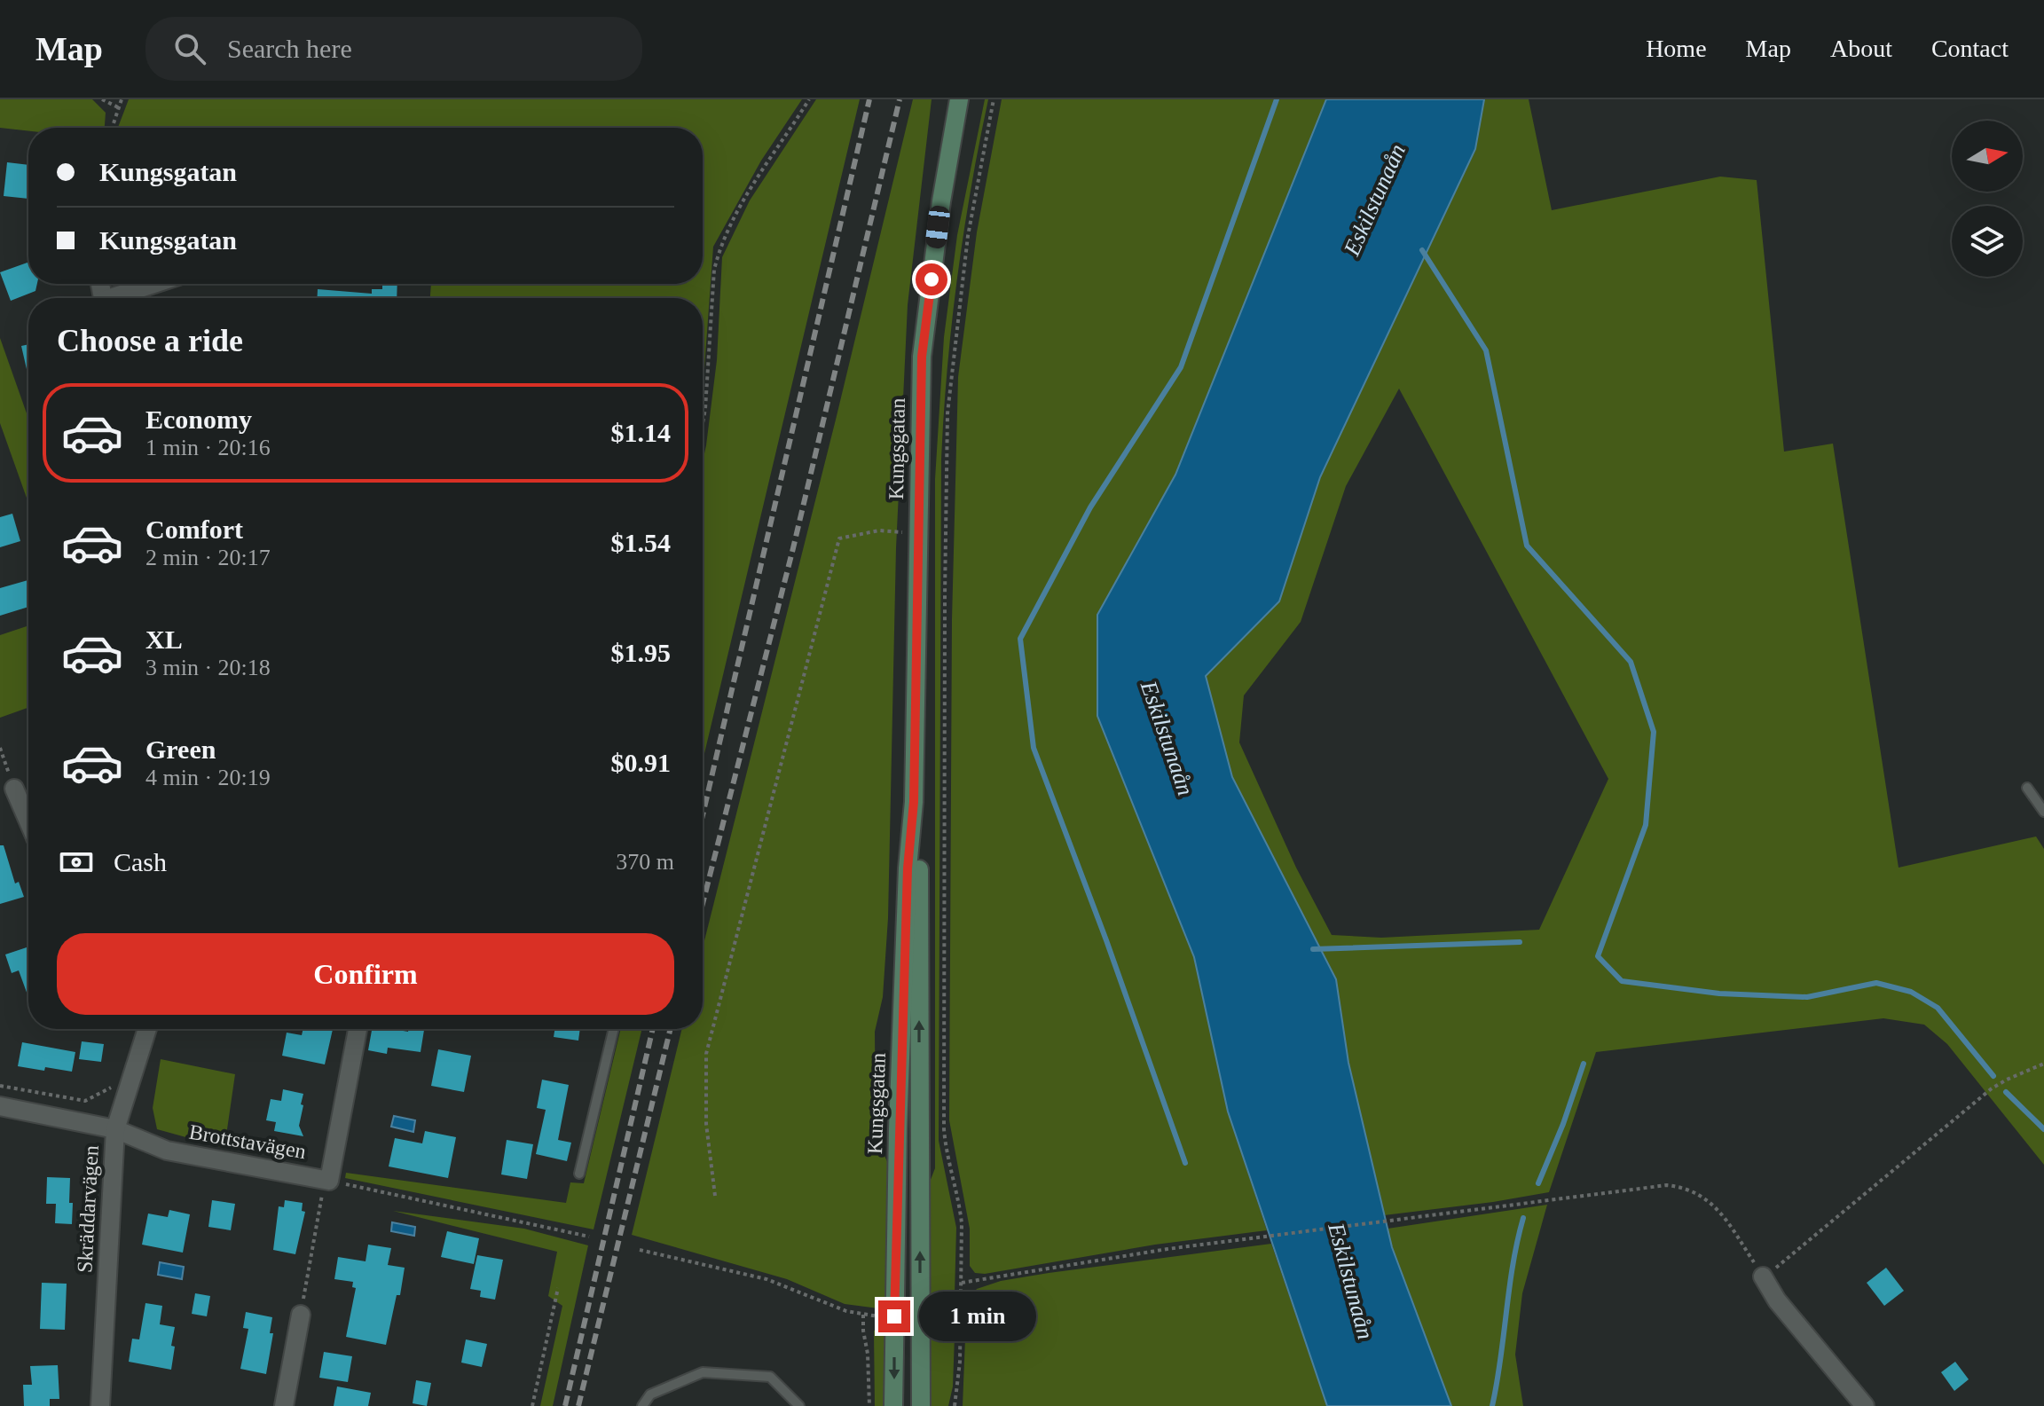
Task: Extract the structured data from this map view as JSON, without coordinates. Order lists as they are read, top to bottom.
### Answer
{
  "streets": {
    "main road": ["Kungsgatan"],
    "street": ["Brottstavägen", "Skräddarvägen"]
  },
  "crossings": [
    ["Brottstavägen", "Skräddarvägen"]
  ],
  "water": ["Eskilstunaån"],
  "north": "right",
  "page": {
    "header": "Map",
    "search": "Search here",
    "nav": [
      "Home",
      "Map",
      "About",
      "Contact"
    ],
    "banner": ["Kungsgatan", "Kungsgatan"],
    "heading": "Choose a ride",
    "list": [
      {
        "name": "Economy",
        "note": "1 min · 20:16",
        "value": "$1.14"
      },
      {
        "name": "Comfort",
        "note": "2 min · 20:17",
        "value": "$1.54"
      },
      {
        "name": "XL",
        "note": "3 min · 20:18",
        "value": "$1.95"
      },
      {
        "name": "Green",
        "note": "4 min · 20:19",
        "value": "$0.91"
      }
    ],
    "pay": ["Cash", "370 m"],
    "buttons": "Confirm",
    "bubble": "1 min"
  }
}
